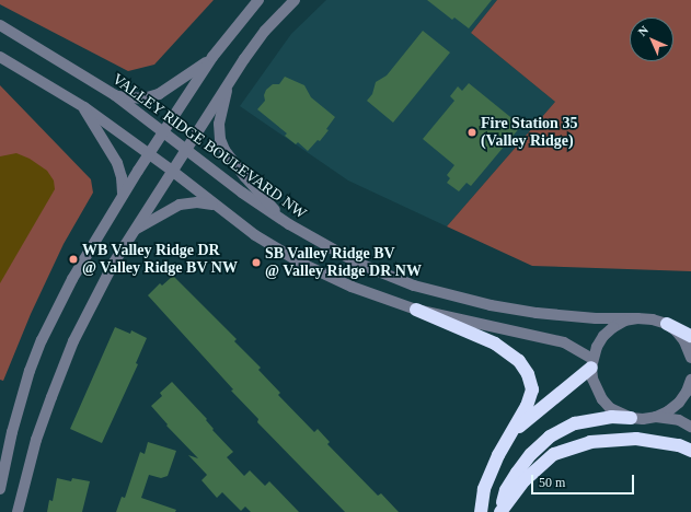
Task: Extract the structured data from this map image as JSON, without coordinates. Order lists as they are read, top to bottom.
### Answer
{
  "streets": {
    "street": ["VALLEY RIDGE BOULEVARD NW"]
  },
  "places": ["Fire Station 35 (Valley Ridge)", "WB Valley Ridge DR @ Valley Ridge BV NW", "SB Valley Ridge BV @ Valley Ridge DR NW"],
  "scale_bar": "50 m",
  "north": "top left"
}
